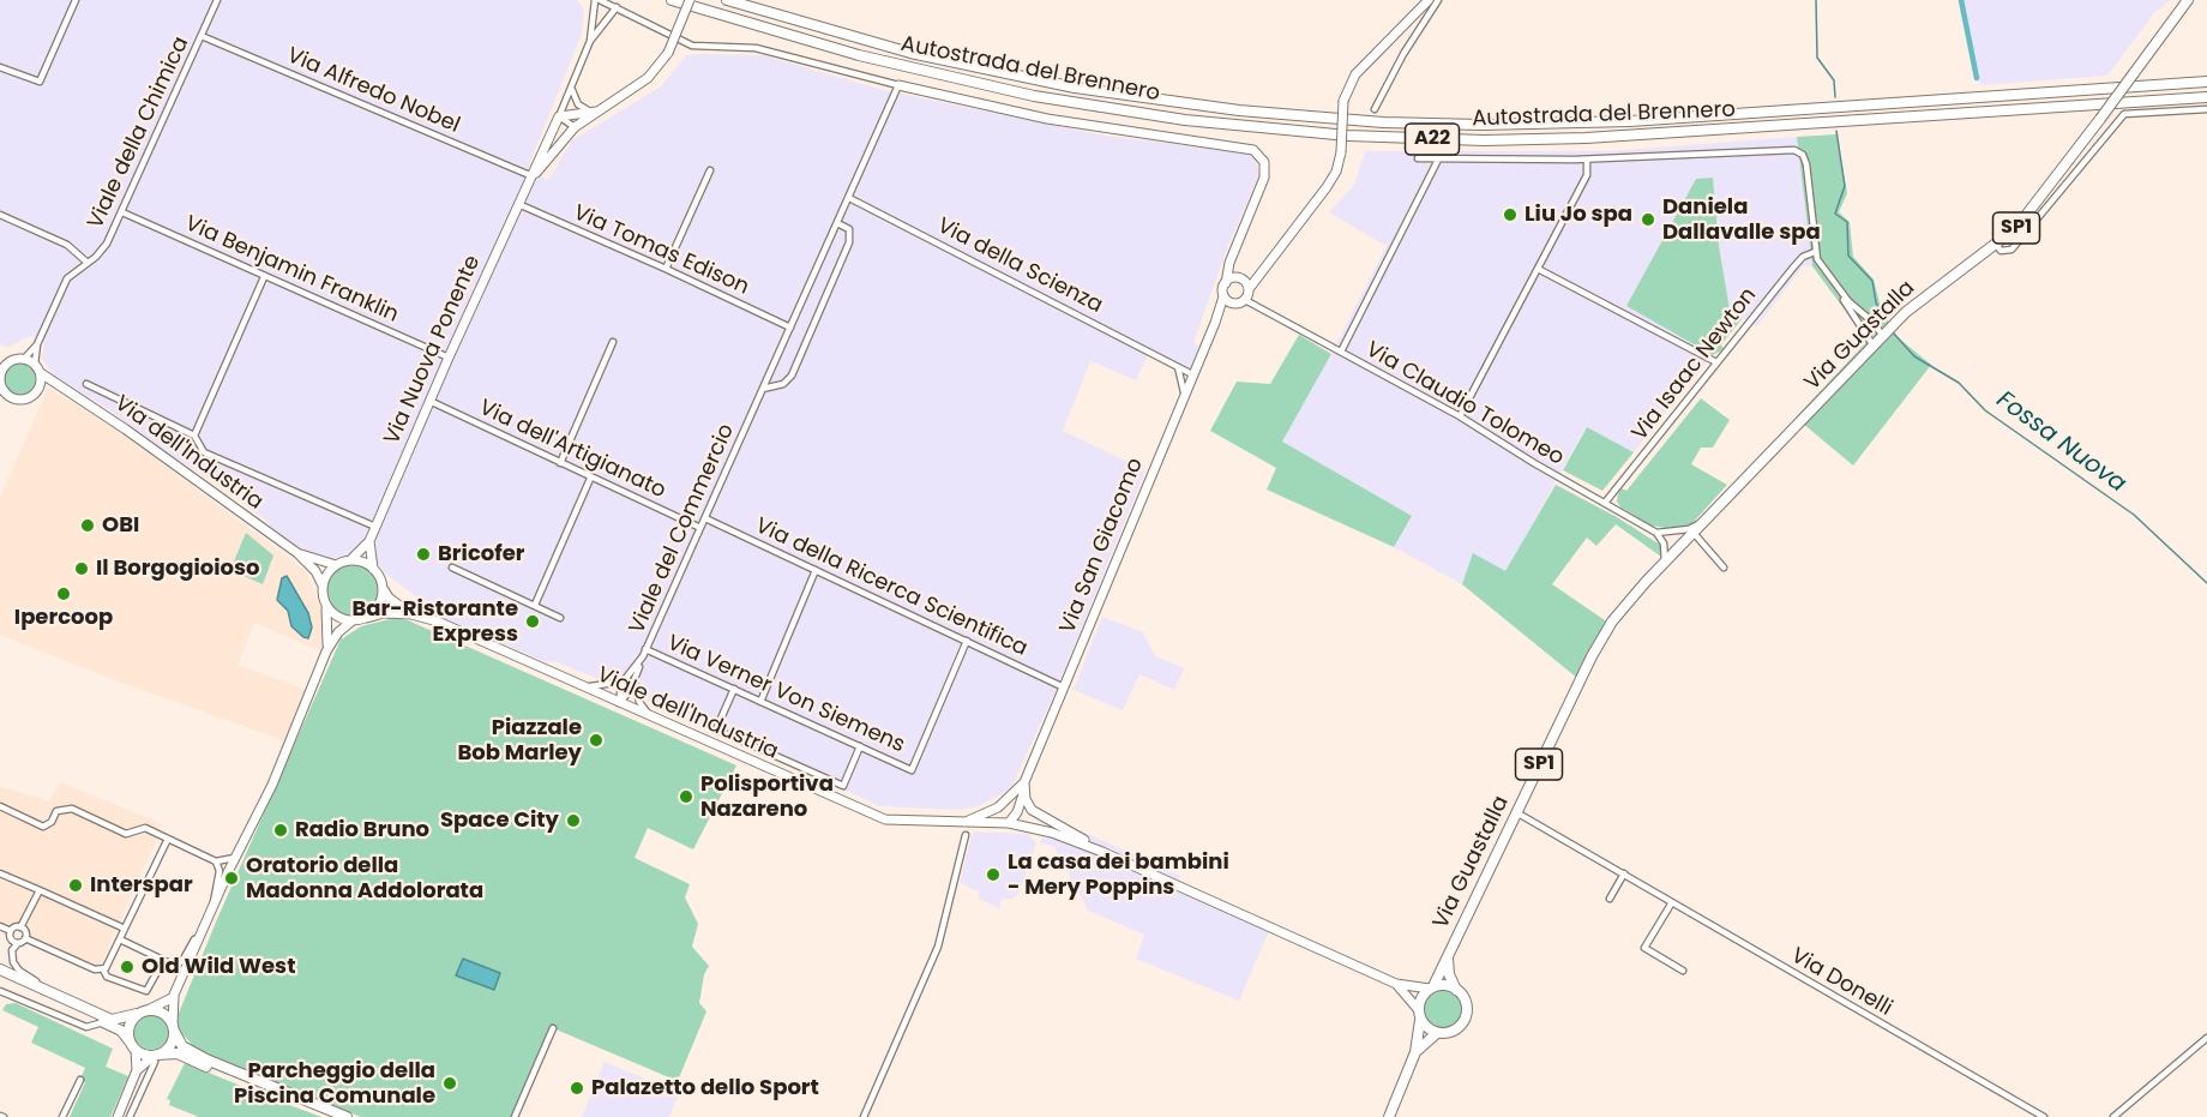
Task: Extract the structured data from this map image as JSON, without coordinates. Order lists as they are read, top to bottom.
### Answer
{
  "streets": {
    "highway": ["Autostrada del Brennero", "A22"],
    "main road": ["SP1", "Via Guastalla"],
    "street": [
      "Via Alfredo Nobel",
      "Viale della Chimica",
      "Via Tomas Edison",
      "Via della Scienza",
      "Via Benjamin Franklin",
      "Via Nuova Ponente",
      "Via Isaac Newton",
      "Via Claudio Tolomeo",
      "Via dell'Artigianato",
      "Via dell'Industria",
      "Viale del Commercio",
      "Via San Giacomo",
      "Via della Ricerca Scientifica",
      "Via Verner Von Siemens",
      "Viale dell'Industria",
      "Via Donelli"
    ]
  },
  "crossings": [
    ["Via Alfredo Nobel", "Viale della Chimica"],
    ["Via Alfredo Nobel", "Via Nuova Ponente"],
    ["Viale della Chimica", "Via Benjamin Franklin"],
    ["Viale della Chimica", "Via dell'Industria"],
    ["Via Tomas Edison", "Via Nuova Ponente"],
    ["Via Tomas Edison", "Viale del Commercio"],
    ["Via della Scienza", "Viale del Commercio"],
    ["Via della Scienza", "Via San Giacomo"],
    ["Via Benjamin Franklin", "Via Nuova Ponente"],
    ["Via Guastalla", "Viale dell'Industria"],
    ["Via Guastalla", "Via Donelli"],
    ["Via Nuova Ponente", "Via dell'Artigianato"],
    ["Via Nuova Ponente", "Via dell'Industria"],
    ["Via Nuova Ponente", "Viale dell'Industria"],
    ["Via Isaac Newton", "Via Claudio Tolomeo"],
    ["Via dell'Artigianato", "Viale del Commercio"],
    ["Via dell'Industria", "Viale dell'Industria"],
    ["Viale del Commercio", "Via San Giacomo"],
    ["Viale del Commercio", "Via della Ricerca Scientifica"],
    ["Viale del Commercio", "Via Verner Von Siemens"],
    ["Via San Giacomo", "Via della Ricerca Scientifica"],
    ["Via San Giacomo", "Viale dell'Industria"],
    ["Via della Ricerca Scientifica", "Via Verner Von Siemens"]
  ],
  "water": ["Fossa Nuova"],
  "places": [
    "Liu Jo spa",
    "Daniela Dallavalle spa",
    "OBI",
    "Bricofer",
    "Il Borgogioioso",
    "Ipercoop",
    "Bar-Ristorante Express",
    "Piazzale Bob Marley",
    "Polisportiva Nazareno",
    "Space City",
    "Radio Bruno",
    "La casa dei bambini - Mery Poppins",
    "Oratorio della Madonna Addolorata",
    "Interspar",
    "Old Wild West",
    "Parcheggio della Piscina Comunale",
    "Palazetto dello Sport"
  ]
}
